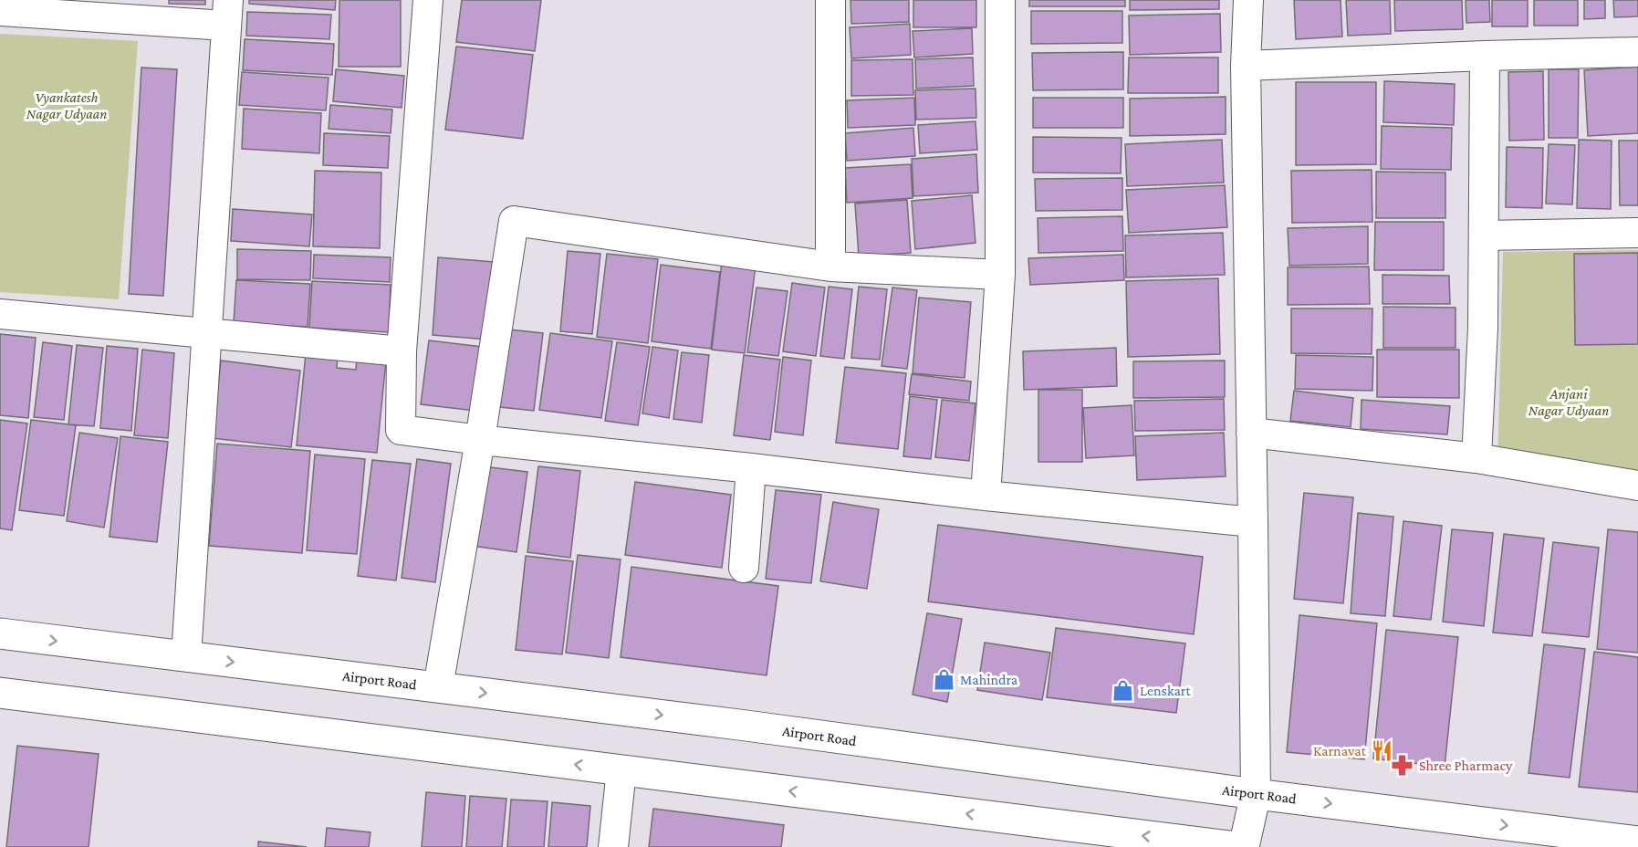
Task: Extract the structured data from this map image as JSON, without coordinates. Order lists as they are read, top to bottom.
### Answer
{
  "streets": {
    "main road": ["Airport Road"]
  },
  "parks": ["Vyankatesh Nagar Udyaan", "Anjani Nagar Udyaan"],
  "places": {
    "shop": ["Mahindra", "Lenskart"],
    "restaurant": ["Karnavat"],
    "pharmacy": ["Shree Pharmacy"]
  }
}
